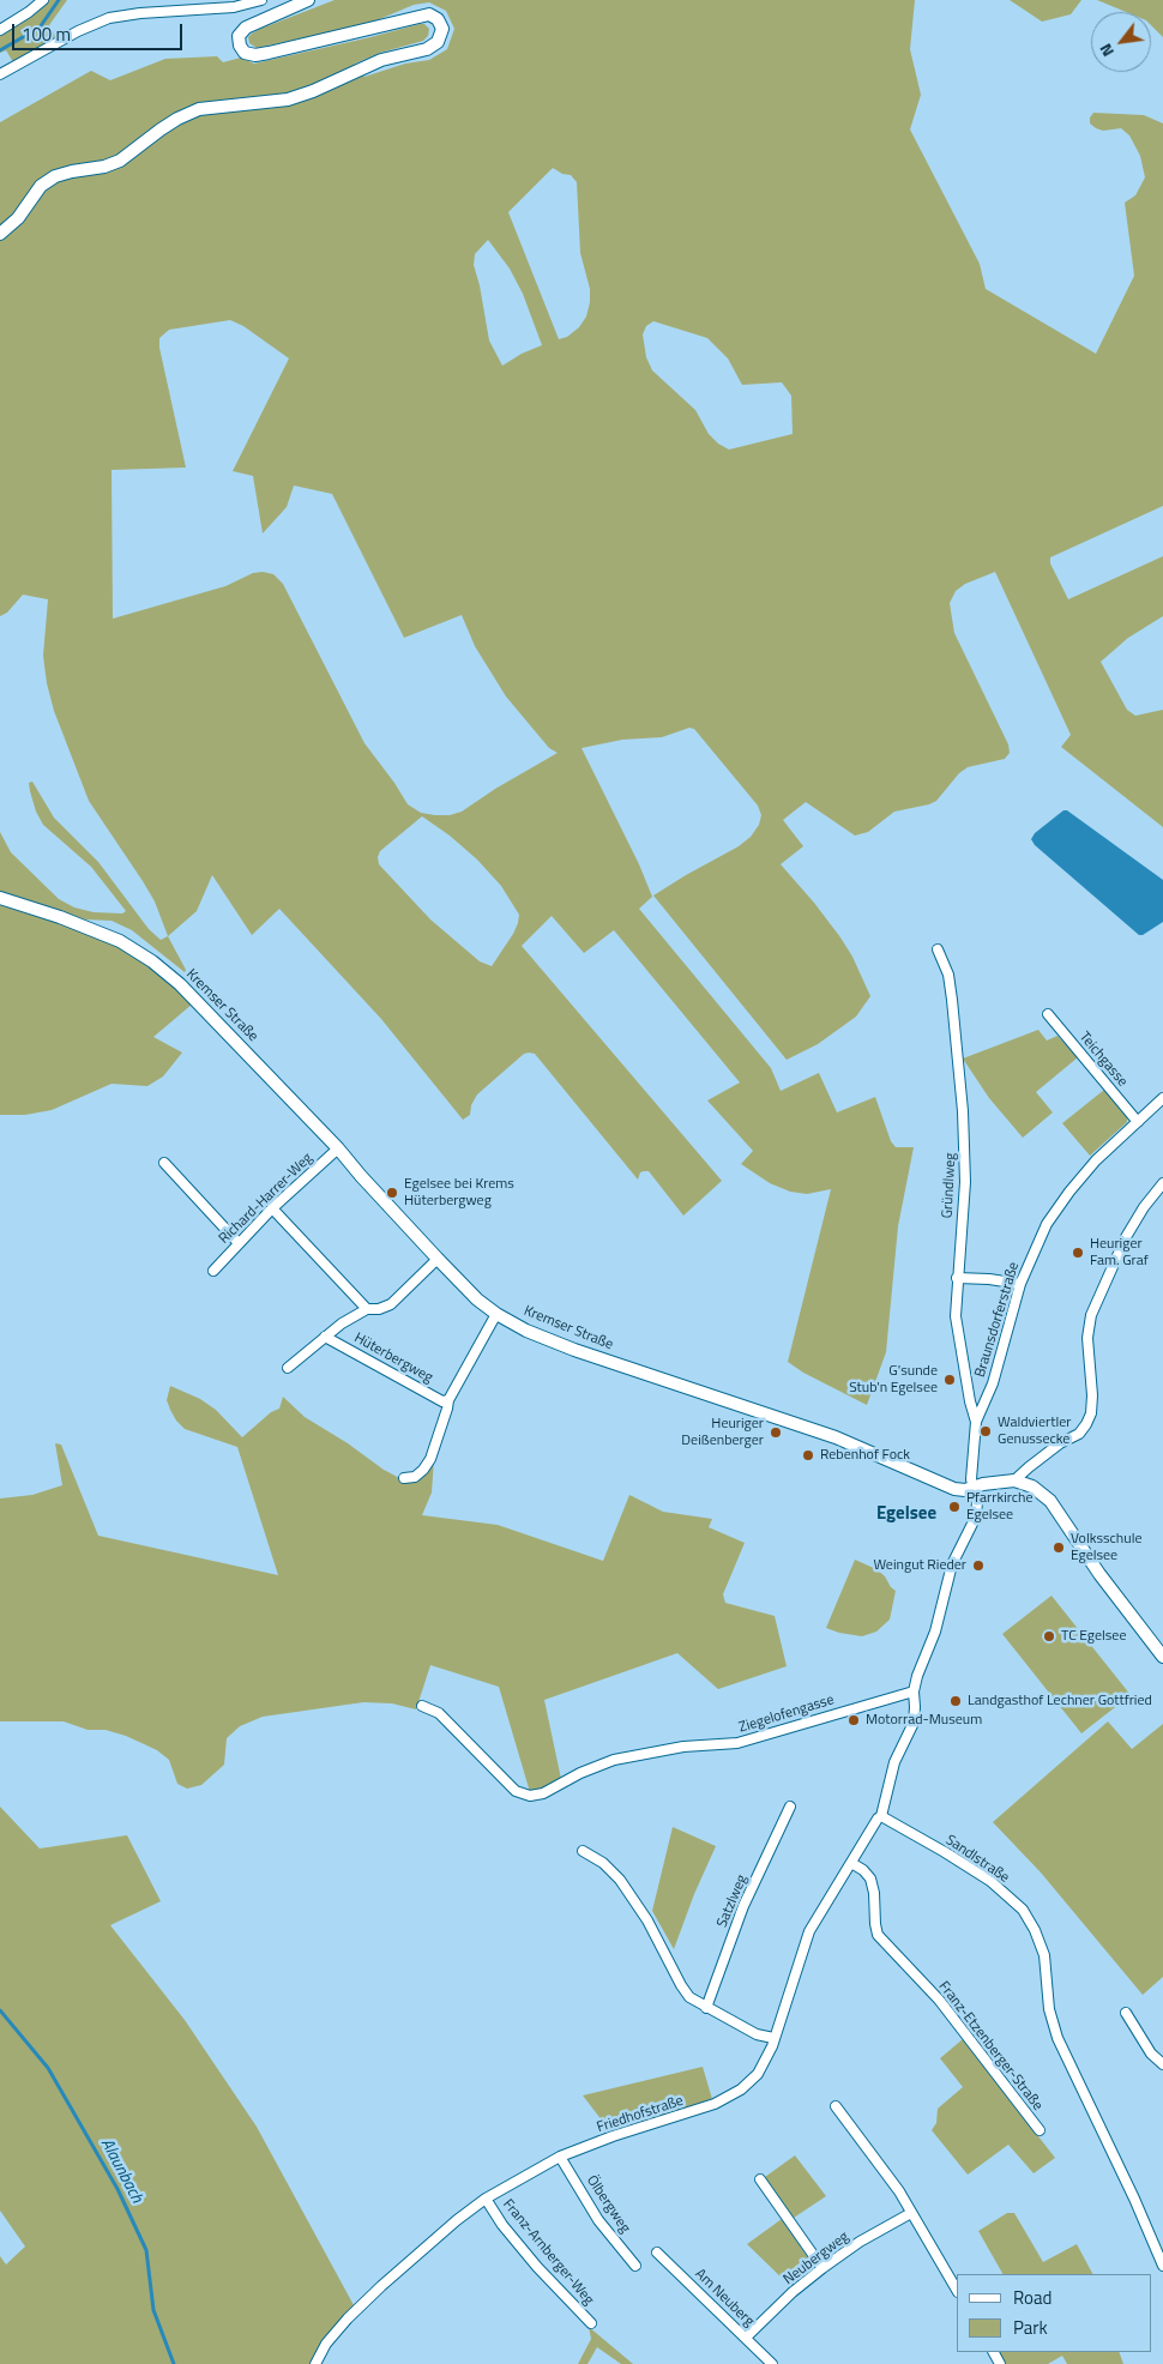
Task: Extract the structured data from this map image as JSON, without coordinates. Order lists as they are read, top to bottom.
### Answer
{
  "streets": {
    "street": [
      "Kremser Straße",
      "Teichgasse",
      "Gründlweg",
      "Richard-Harrer-Weg",
      "Braunsdorferstraße",
      "Hüterbergweg",
      "Ziegelofengasse",
      "Sandlstraße",
      "Satzlweg",
      "Franz-Etzenberger-Straße",
      "Friedhofstraße",
      "Ölbergweg",
      "Franz-Arnberger-Weg",
      "Neubergweg",
      "Am Neuberg"
    ]
  },
  "crossings": [
    ["Kremser Straße", "Richard-Harrer-Weg"],
    ["Kremser Straße", "Braunsdorferstraße"],
    ["Kremser Straße", "Hüterbergweg"],
    ["Teichgasse", "Braunsdorferstraße"],
    ["Gründlweg", "Braunsdorferstraße"],
    ["Sandlstraße", "Friedhofstraße"],
    ["Franz-Etzenberger-Straße", "Friedhofstraße"],
    ["Friedhofstraße", "Ölbergweg"],
    ["Friedhofstraße", "Franz-Arnberger-Weg"],
    ["Neubergweg", "Am Neuberg"]
  ],
  "districts": ["Egelsee"],
  "water": ["Alaunbach"],
  "places": [
    "Egelsee bei Krems Hüterbergweg",
    "Heuriger Fam. Graf",
    "G'sunde Stub'n Egelsee",
    "Waldviertler Genussecke",
    "Heuriger Deißenberger",
    "Rebenhof Fock",
    "Pfarrkirche Egelsee",
    "Volksschule Egelsee",
    "Weingut Rieder",
    "TC Egelsee",
    "Landgasthof Lechner Gottfried",
    "Motorrad-Museum"
  ],
  "legend": ["Road", "Park"],
  "scale_bar": "100 m",
  "north": "bottom left"
}
